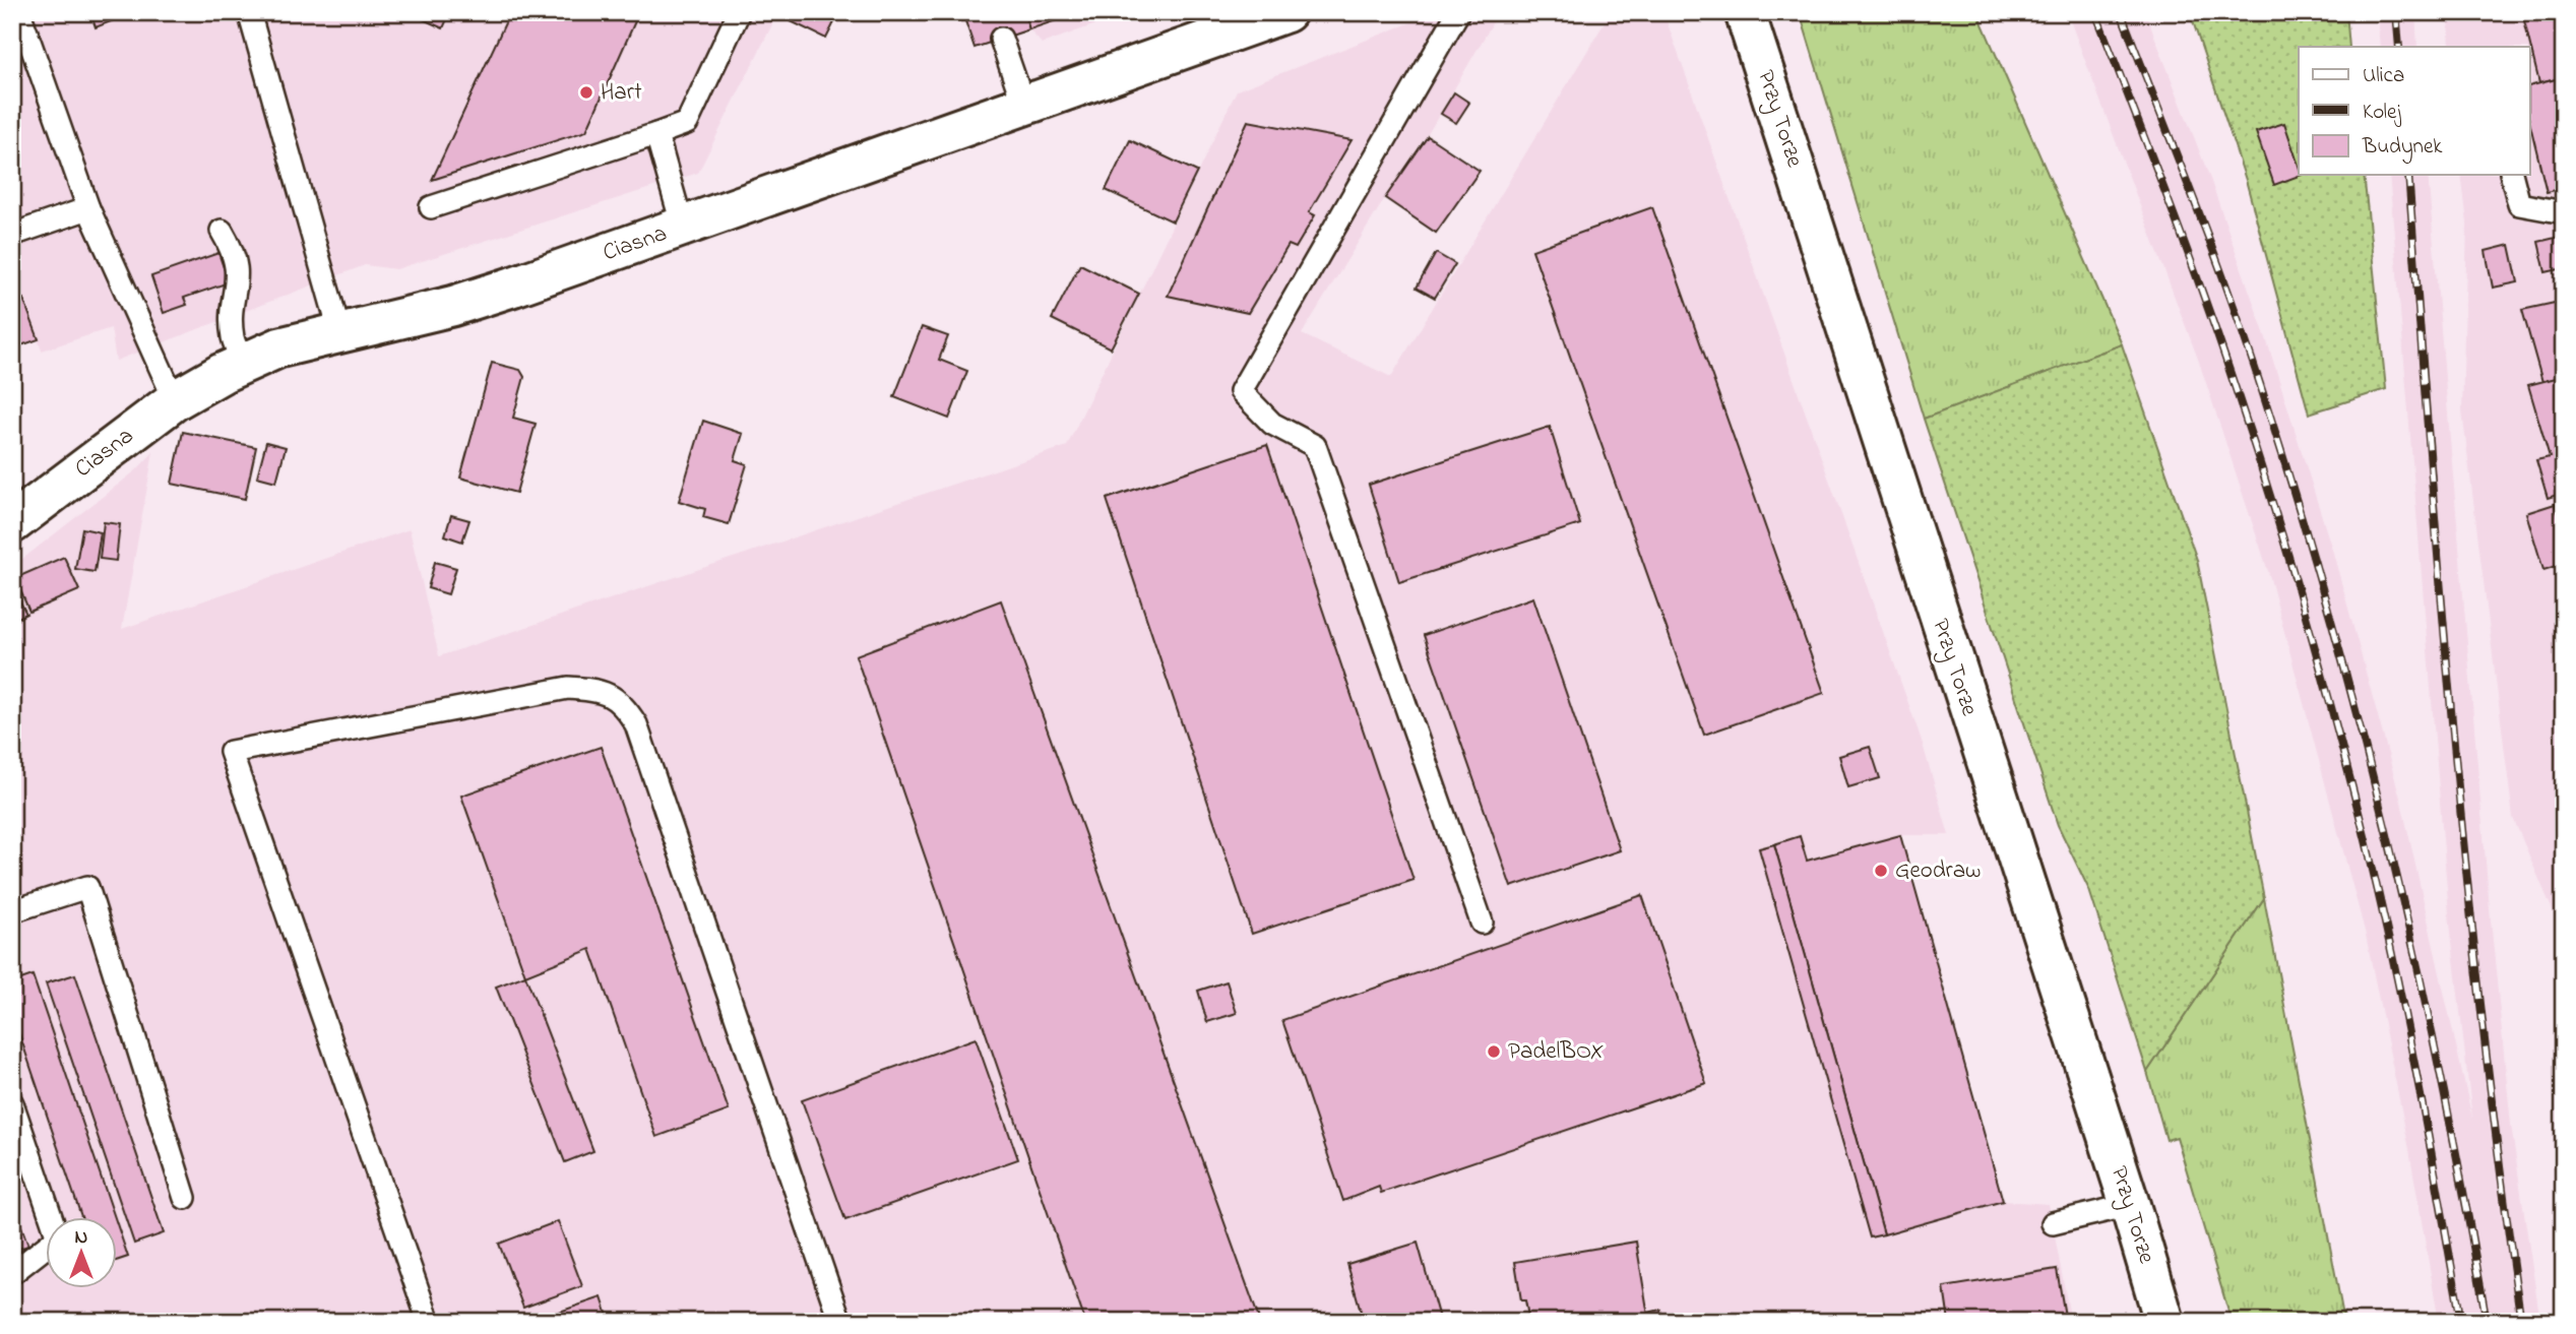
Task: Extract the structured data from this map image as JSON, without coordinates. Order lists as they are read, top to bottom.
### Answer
{
  "streets": {
    "street": ["Przy Torze", "Ciasna"]
  },
  "places": ["Hart", "Geodraw", "PadelBOX"],
  "legend": ["Ulica", "Kolej", "Budynek"],
  "north": "top"
}
